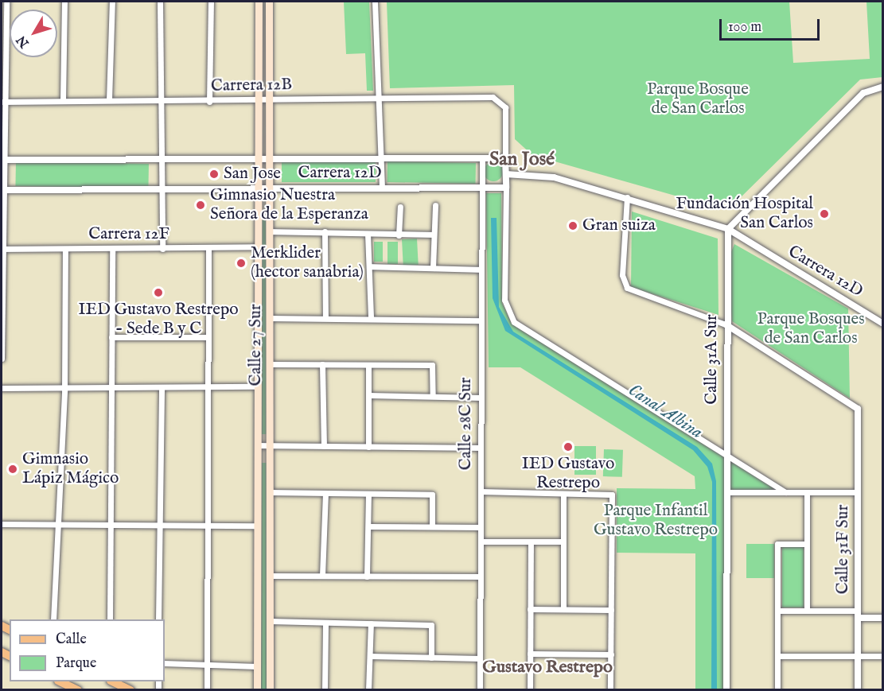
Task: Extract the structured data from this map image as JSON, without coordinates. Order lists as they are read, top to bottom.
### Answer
{
  "streets": {
    "main road": ["Calle 27 Sur"],
    "street": [
      "Carrera 12B",
      "Carrera 12D",
      "Carrera 12F",
      "Calle 31A Sur",
      "Calle 28C Sur",
      "Calle 31F Sur"
    ]
  },
  "crossings": [
    ["Carrera 12B", "Carrera 12D"],
    ["Carrera 12B", "Calle 27 Sur"],
    ["Carrera 12D", "Calle 27 Sur"],
    ["Carrera 12D", "Calle 31A Sur"],
    ["Carrera 12D", "Calle 28C Sur"],
    ["Carrera 12F", "Calle 27 Sur"],
    ["Calle 31A Sur", "Calle 31F Sur"]
  ],
  "districts": ["San José", "Gustavo Restrepo"],
  "water": ["Canal Albina"],
  "parks": ["Parque Bosque de San Carlos", "Parque Bosques de San Carlos", "Parque Infantil Gustavo Restrepo"],
  "places": [
    "San Jose",
    "Gimnasio Nuestra Señora de la Esperanza",
    "Fundación Hospital San Carlos",
    "Gran suiza",
    "Merklider (hector sanabria)",
    "IED Gustavo Restrepo - Sede B y C",
    "IED Gustavo Restrepo",
    "Gimnasio Lápiz Mágico"
  ],
  "legend": ["Calle", "Parque"],
  "scale_bar": "100 m",
  "north": "bottom left"
}
